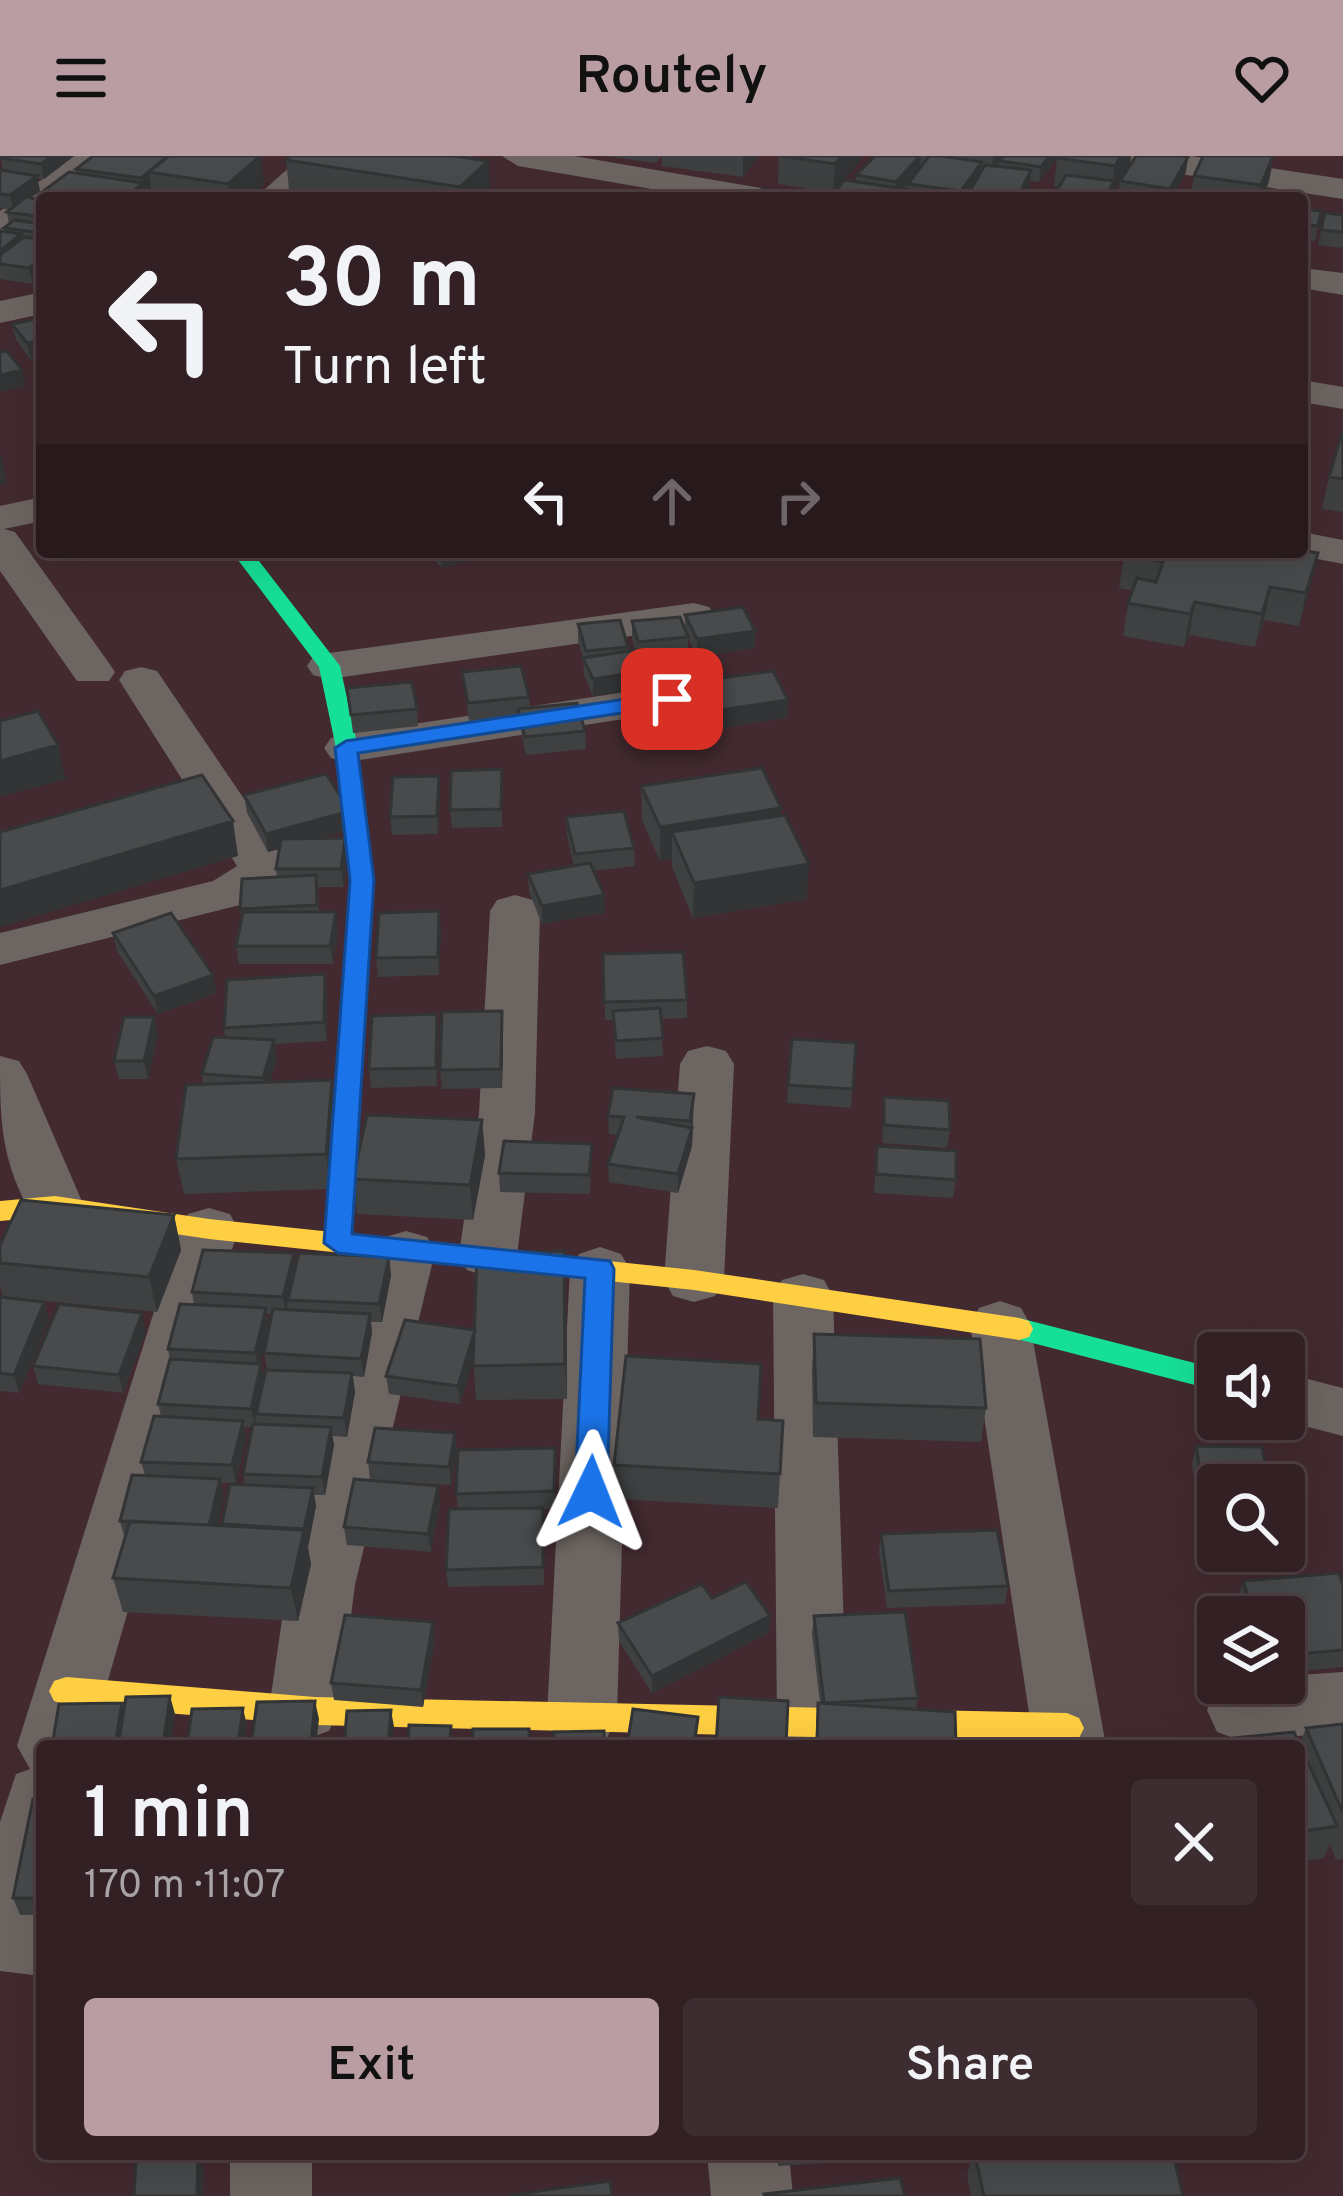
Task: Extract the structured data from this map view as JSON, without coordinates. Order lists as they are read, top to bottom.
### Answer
{
  "page": {
    "header": "Routely",
    "turn": ["30 m", "Turn left"],
    "heading": ["1 min", "170 m · 11:07"],
    "buttons": ["Exit", "Share"]
  }
}
